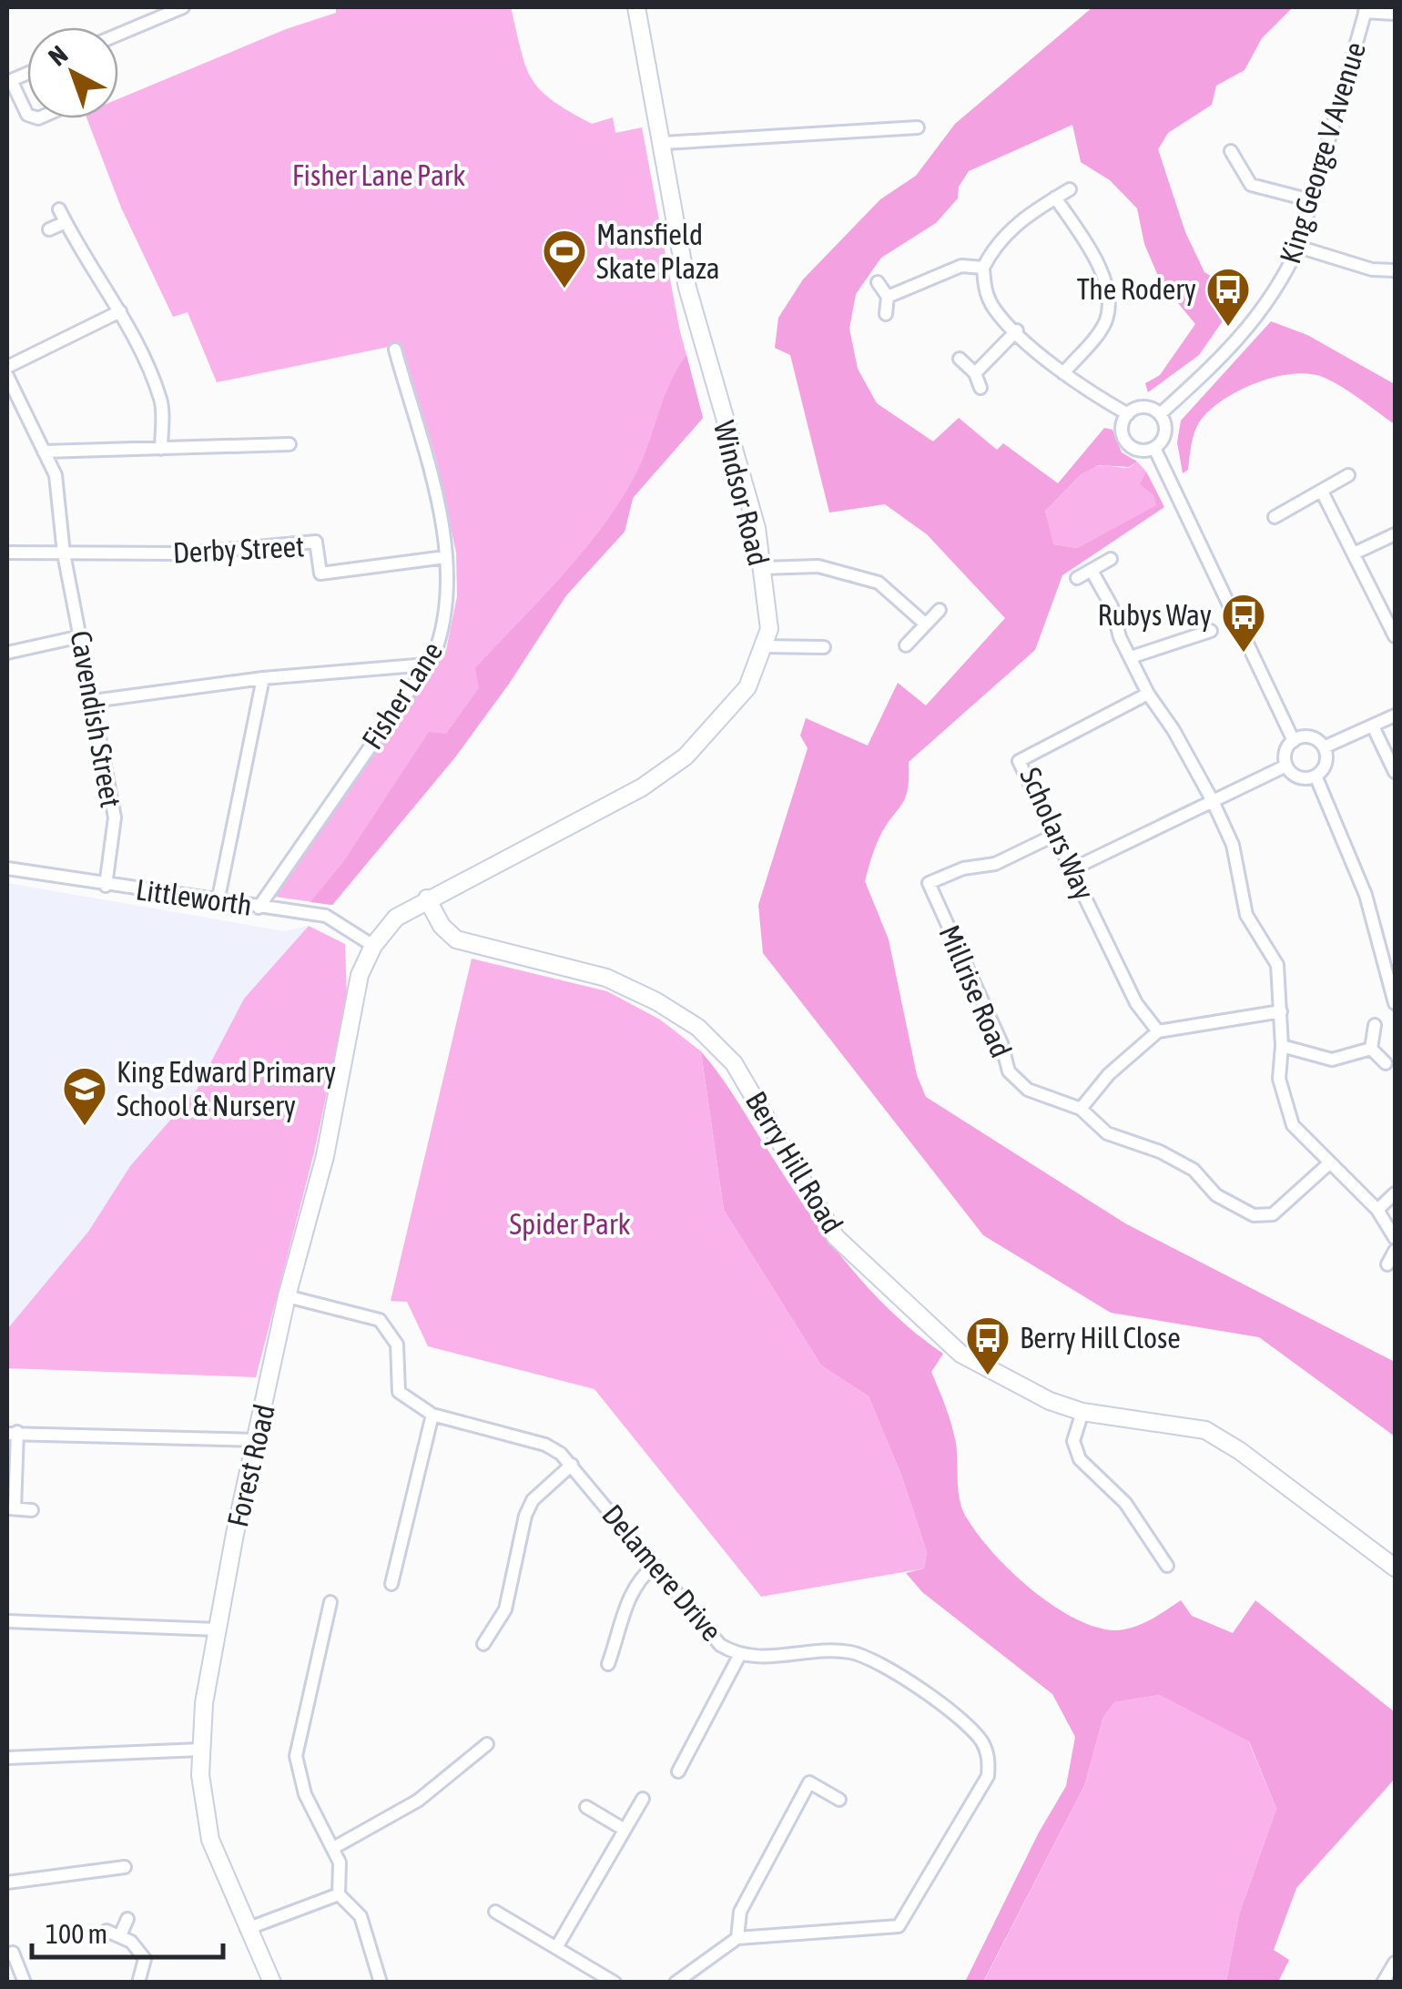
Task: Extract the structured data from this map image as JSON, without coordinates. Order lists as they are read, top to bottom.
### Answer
{
  "streets": {
    "main road": ["Windsor Road", "Berry Hill Road", "Forest Road"],
    "street": [
      "King George V Avenue",
      "Derby Street",
      "Fisher Lane",
      "Cavendish Street",
      "Scholars Way",
      "Littleworth",
      "Millrise Road",
      "Delamere Drive"
    ]
  },
  "crossings": [
    ["Windsor Road", "Littleworth"],
    ["Windsor Road", "Berry Hill Road"],
    ["Windsor Road", "Forest Road"],
    ["Derby Street", "Fisher Lane"],
    ["Derby Street", "Cavendish Street"],
    ["Fisher Lane", "Littleworth"],
    ["Cavendish Street", "Littleworth"],
    ["Scholars Way", "Millrise Road"],
    ["Littleworth", "Forest Road"],
    ["Forest Road", "Delamere Drive"]
  ],
  "parks": ["Fisher Lane Park", "Spider Park"],
  "places": {
    "sports": ["Mansfield Skate Plaza"],
    "bus stop": ["The Rodery", "Rubys Way", "Berry Hill Close"],
    "school or university": ["King Edward Primary School & Nursery"]
  },
  "scale_bar": "100 m",
  "north": "top left"
}
